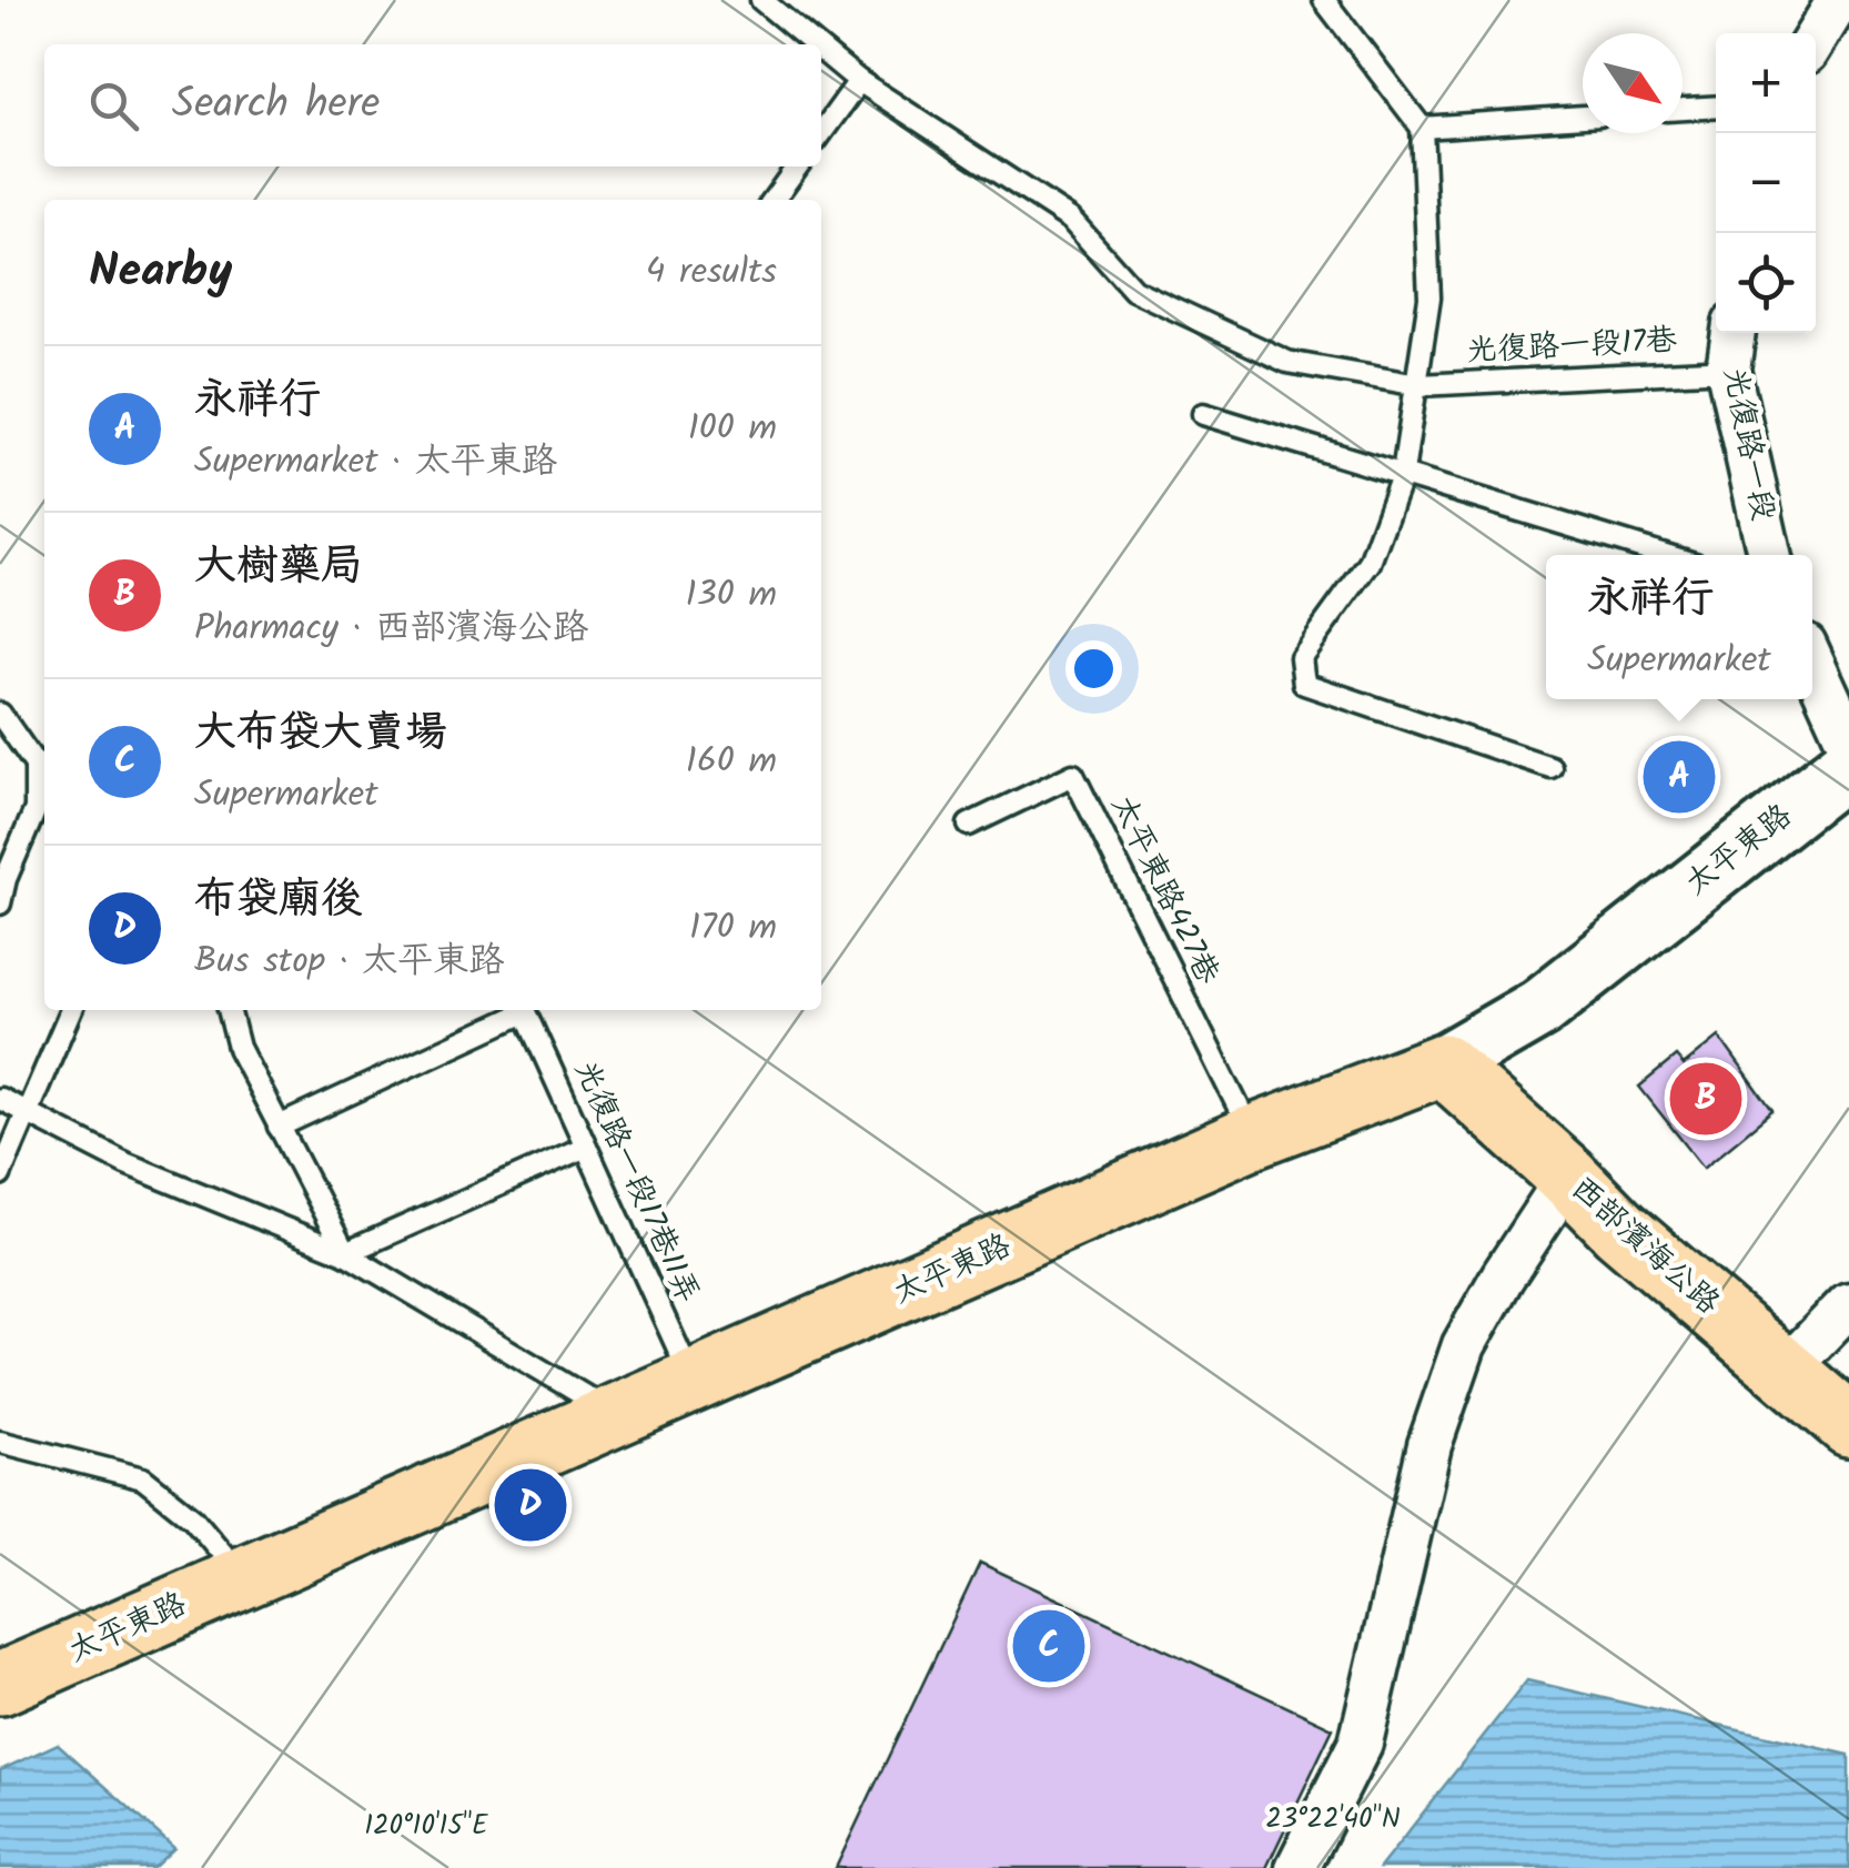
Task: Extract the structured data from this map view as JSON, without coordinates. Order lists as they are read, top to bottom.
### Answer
{
  "streets": {
    "main road": ["太平東路", "西部濱海公路"],
    "street": ["光復路一段"],
    "lane": ["光復路一段17巷", "太平東路427巷", "光復路一段17巷11弄"]
  },
  "crossings": [
    ["光復路一段17巷", "光復路一段"],
    ["太平東路", "太平東路427巷"],
    ["太平東路", "光復路一段17巷11弄"],
    ["太平東路", "西部濱海公路"]
  ],
  "north": "bottom right",
  "page": {
    "map_buttons": ["+", "−"],
    "search": "Search here",
    "heading": ["Nearby", "4 results"],
    "list": [
      {
        "mark": "A",
        "name": "永祥行",
        "note": "Supermarket · 太平東路",
        "value": "100 m"
      },
      {
        "mark": "B",
        "name": "大樹藥局",
        "note": "Pharmacy · 西部濱海公路",
        "value": "130 m"
      },
      {
        "mark": "C",
        "name": "大布袋大賣場",
        "note": "Supermarket",
        "value": "160 m"
      },
      {
        "mark": "D",
        "name": "布袋廟後",
        "note": "Bus stop · 太平東路",
        "value": "170 m"
      }
    ],
    "popup": ["永祥行", "Supermarket"],
    "pins": [
      "A",
      "B",
      "D",
      "C"
    ]
  },
  "coordinates": ["23°22'40\"N", "120°10'15\"E"]
}
